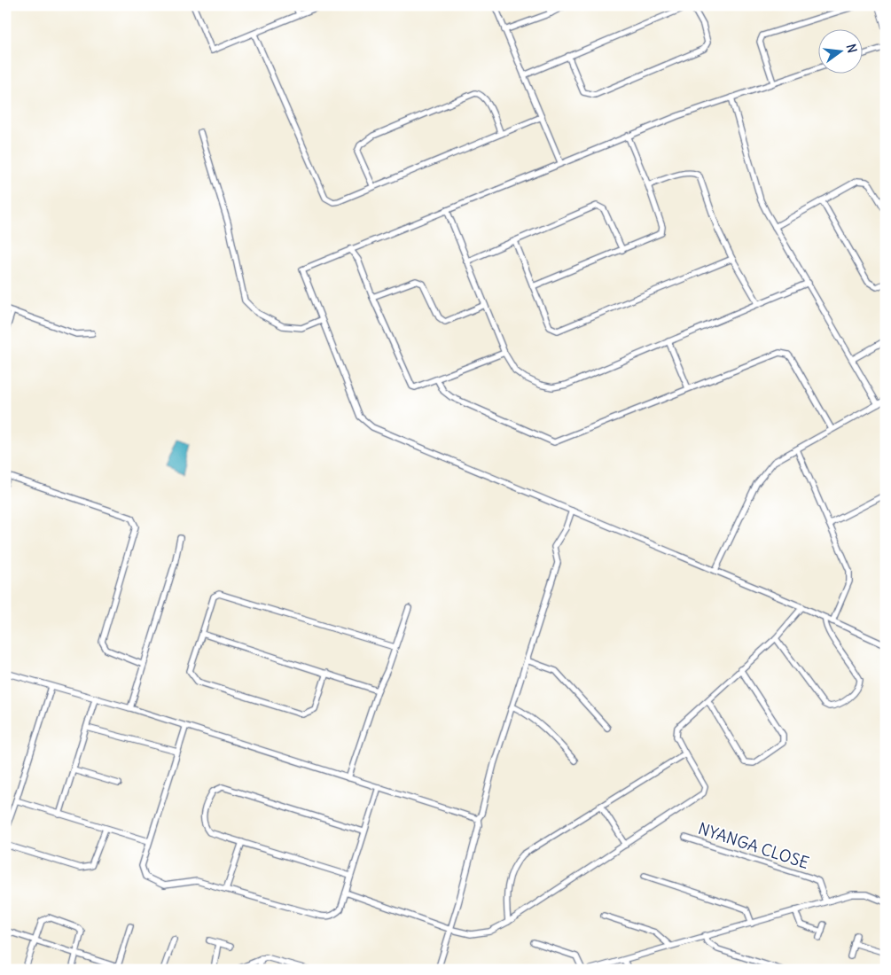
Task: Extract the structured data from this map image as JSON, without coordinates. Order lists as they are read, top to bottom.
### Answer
{
  "streets": {
    "street": ["NYANGA CLOSE"]
  },
  "north": "right"
}
